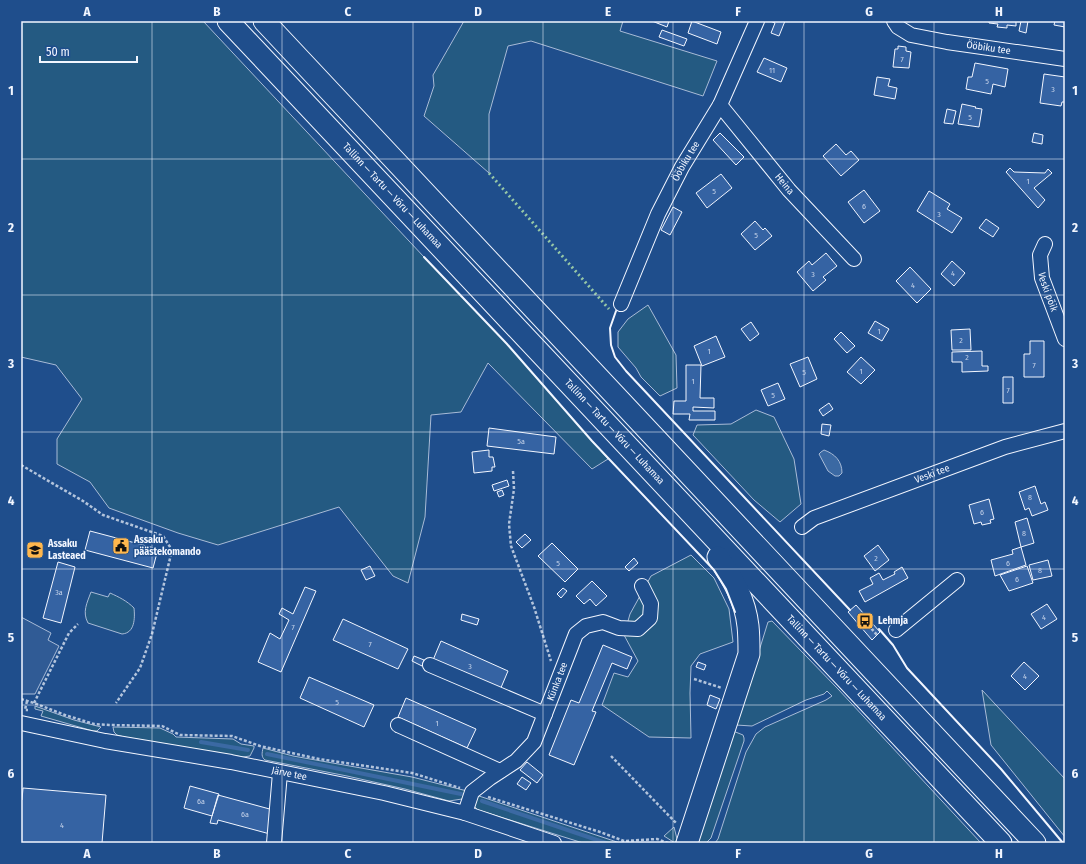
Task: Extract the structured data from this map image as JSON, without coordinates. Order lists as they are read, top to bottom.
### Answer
{
  "streets": {
    "highway": ["Tallinn — Tartu — Võru — Luhamaa"],
    "street": [
      "Ööbiku tee",
      "Heina",
      "Veski põik",
      "Veski tee",
      "Künka tee",
      "Järve tee"
    ]
  },
  "crossings": [
    ["Ööbiku tee", "Heina"]
  ],
  "places": {
    "public building": ["Assaku päästekomando"],
    "school or university": ["Assaku Lasteaed"],
    "bus stop": ["Lehmja"]
  },
  "house_numbers": [
    "7",
    "11",
    "5",
    "3",
    "5",
    "1",
    "5",
    "6",
    "3",
    "5",
    "4",
    "3",
    "4",
    "1",
    "2",
    "1",
    "2",
    "7",
    "1",
    "5",
    "1",
    "7",
    "5",
    "5a",
    "8",
    "6",
    "8",
    "2",
    "5",
    "6",
    "8",
    "6",
    "3a",
    "4",
    "7",
    "7",
    "3",
    "4",
    "5",
    "1",
    "6a",
    "6a",
    "4"
  ],
  "scale_bar": "50 m",
  "grid": {
    "columns": [
      "A",
      "B",
      "C",
      "D",
      "E",
      "F",
      "G",
      "H"
    ],
    "rows": [
      "1",
      "2",
      "3",
      "4",
      "5",
      "6"
    ]
  }
}
